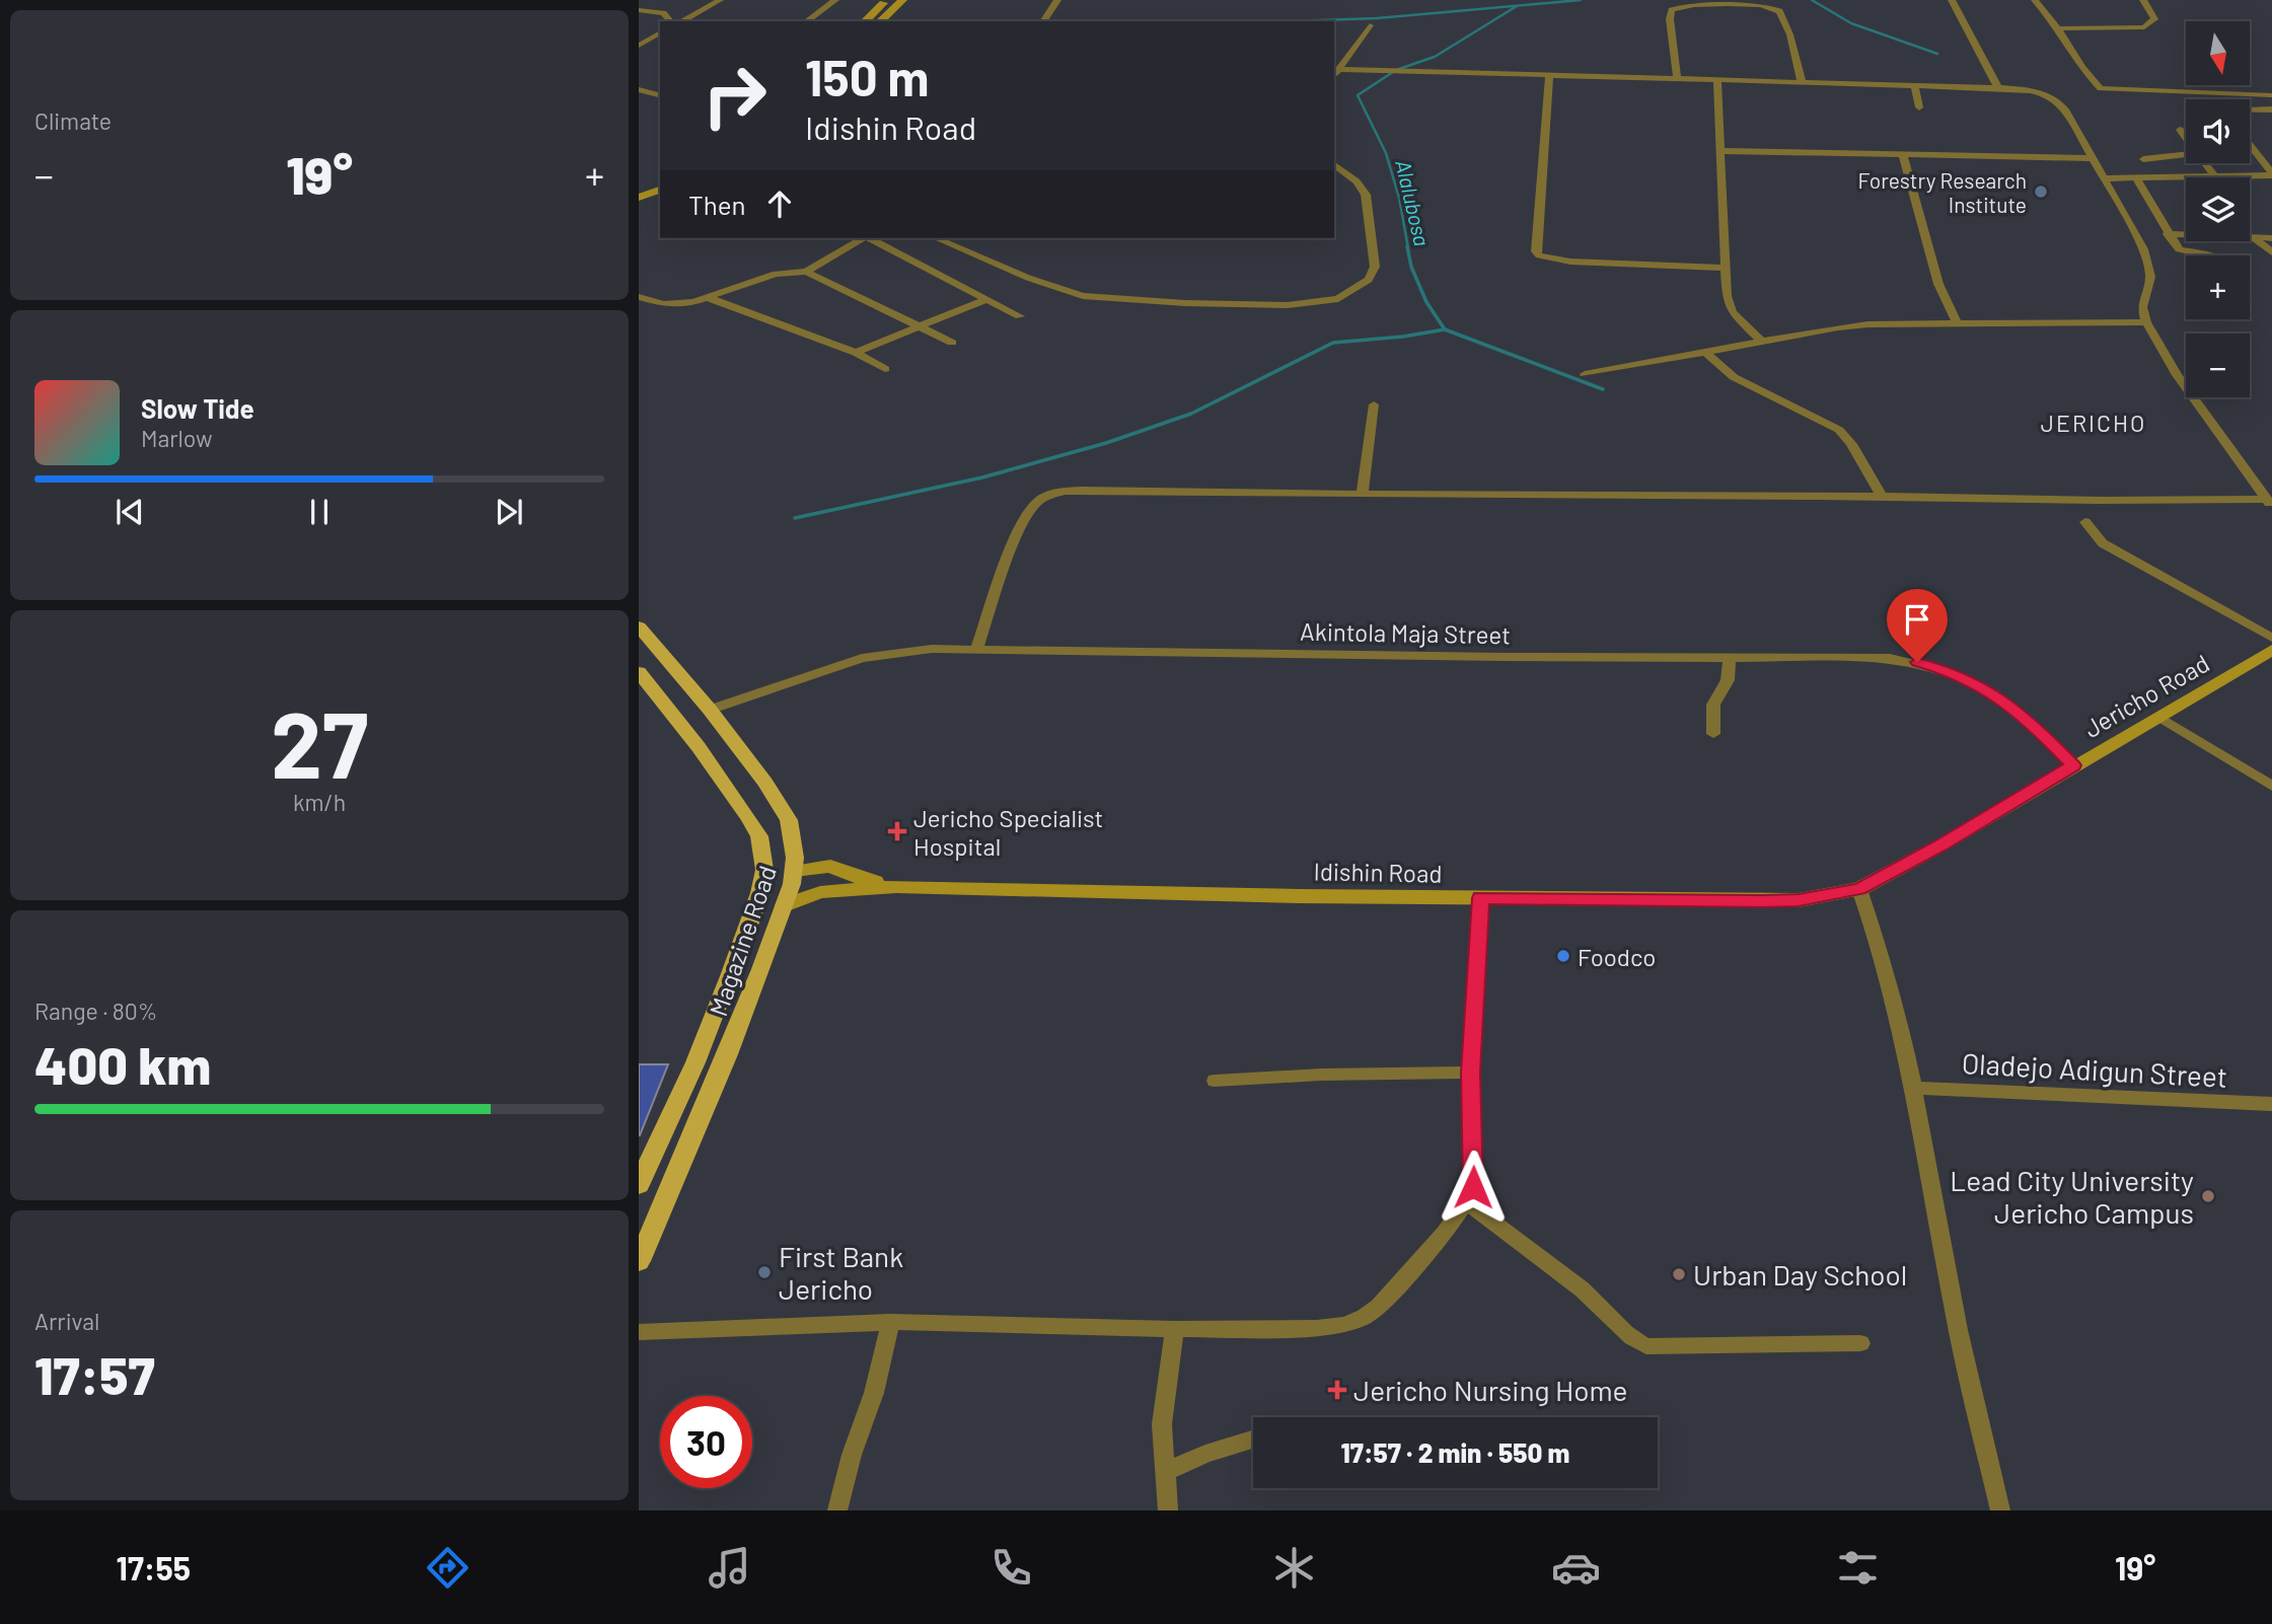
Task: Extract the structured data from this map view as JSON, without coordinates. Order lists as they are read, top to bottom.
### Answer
{
  "streets": {
    "main road": ["Magazine Road"],
    "street": [
      "Akintola Maja Street",
      "Jericho Road",
      "Idishin Road",
      "Oladejo Adigun Street"
    ]
  },
  "crossings": [
    ["Akintola Maja Street", "Jericho Road"],
    ["Akintola Maja Street", "Magazine Road"],
    ["Jericho Road", "Idishin Road"]
  ],
  "districts": ["JERICHO"],
  "water": ["Alalubosa"],
  "places": {
    "other": [
      "Forestry Research Institute",
      "Foodco",
      "Lead City University Jericho Campus",
      "First Bank Jericho",
      "Urban Day School"
    ],
    "health": ["Jericho Specialist Hospital", "Jericho Nursing Home"]
  },
  "north": "bottom",
  "page": {
    "tile": [
      "Climate",
      ["27", "km/h"],
      ["Range · 80%", "400 km"],
      ["Arrival", "17:57"]
    ],
    "map_buttons": ["+", "−"],
    "turn": ["150 m", "Idishin Road"],
    "heat": ["−", "19°", "+"],
    "then": "Then",
    "song": ["Slow Tide", "Marlow"],
    "limit": "30",
    "trip": "17:57 · 2 min · 550 m",
    "tabs": ["17:55", "19°"]
  }
}
